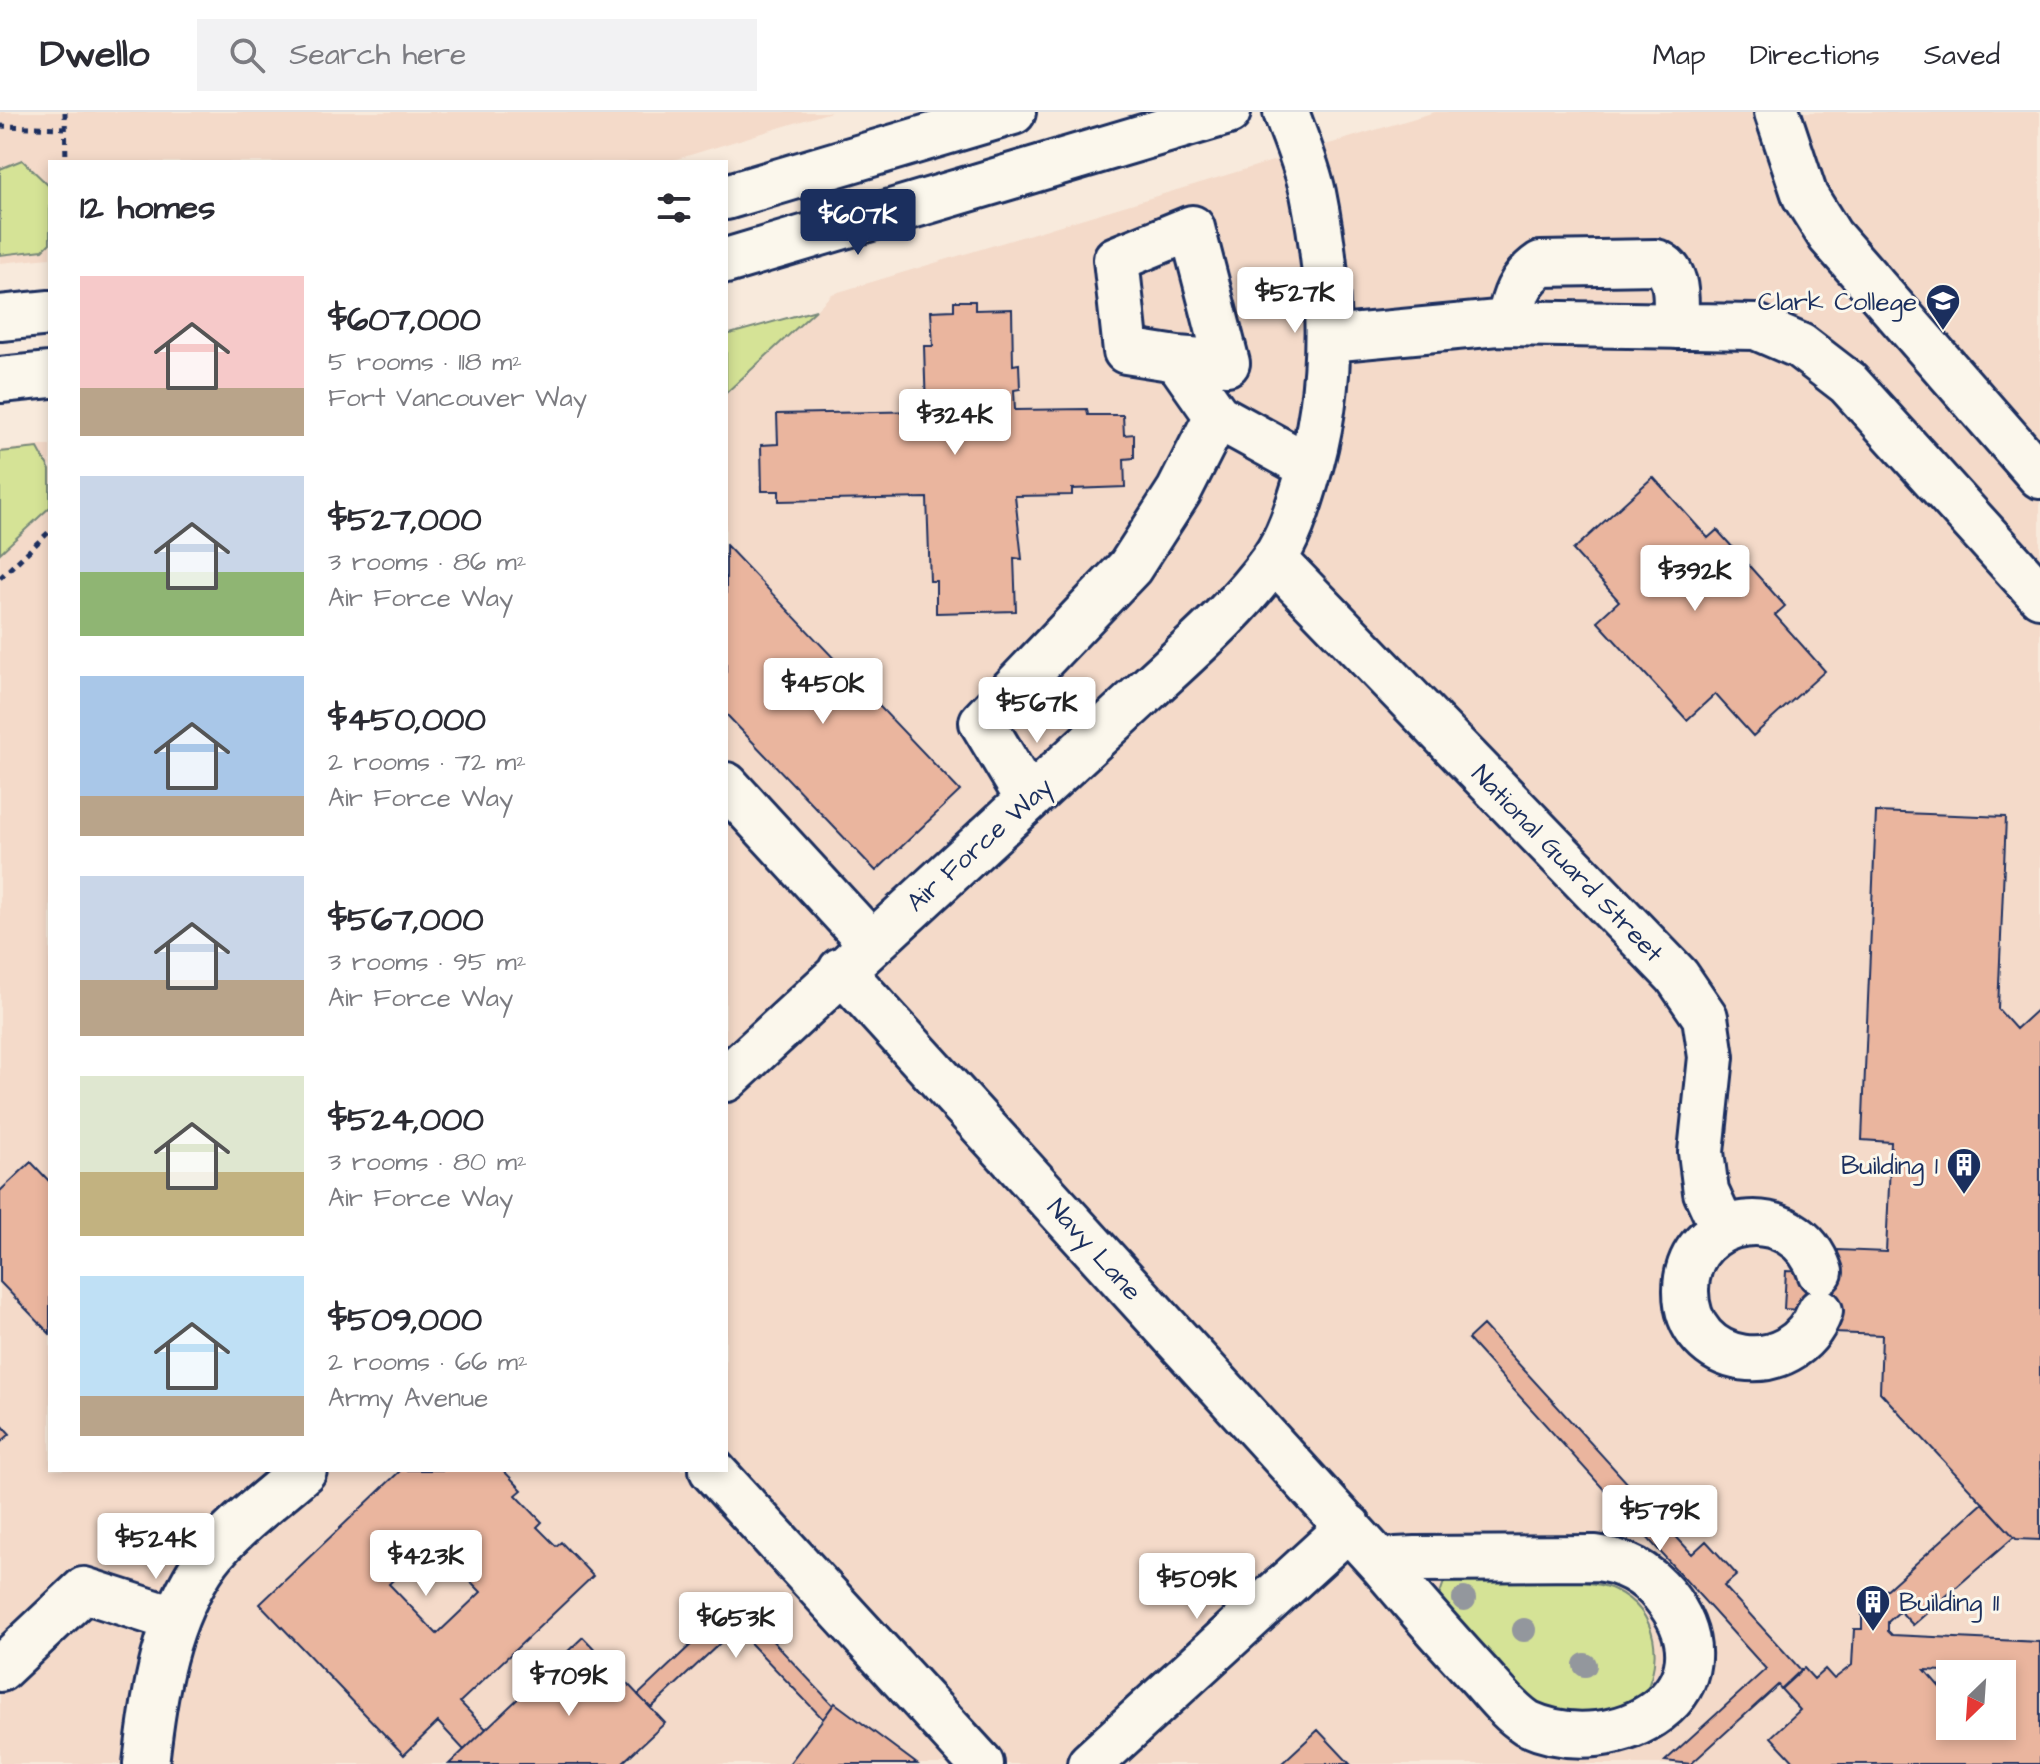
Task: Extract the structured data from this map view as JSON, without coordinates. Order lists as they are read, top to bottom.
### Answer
{
  "streets": {
    "street": ["Air Force Way", "National Guard Street", "Navy Lane"]
  },
  "crossings": [
    ["Air Force Way", "National Guard Street"],
    ["Air Force Way", "Navy Lane"]
  ],
  "places": {
    "school or university": ["Clark College"],
    "building": ["Building 1", "Building 11"]
  },
  "north": "bottom left",
  "page": {
    "header": "Dwello",
    "search": "Search here",
    "nav": ["Map", "Directions", "Saved"],
    "heading": "12 homes",
    "price": [
      "$607K",
      "$527K",
      "$324K",
      "$392K",
      "$450K",
      "$567K",
      "$579K",
      "$524K",
      "$423K",
      "$509K",
      "$653K",
      "$709K"
    ],
    "list": [
      {
        "name": "$607,000",
        "note": "5 rooms · 118 m² · Fort Vancouver Way"
      },
      {
        "name": "$527,000",
        "note": "3 rooms · 86 m² · Air Force Way"
      },
      {
        "name": "$450,000",
        "note": "2 rooms · 72 m² · Air Force Way"
      },
      {
        "name": "$567,000",
        "note": "3 rooms · 95 m² · Air Force Way"
      },
      {
        "name": "$524,000",
        "note": "3 rooms · 80 m² · Air Force Way"
      },
      {
        "name": "$509,000",
        "note": "2 rooms · 66 m² · Army Avenue"
      }
    ]
  }
}
